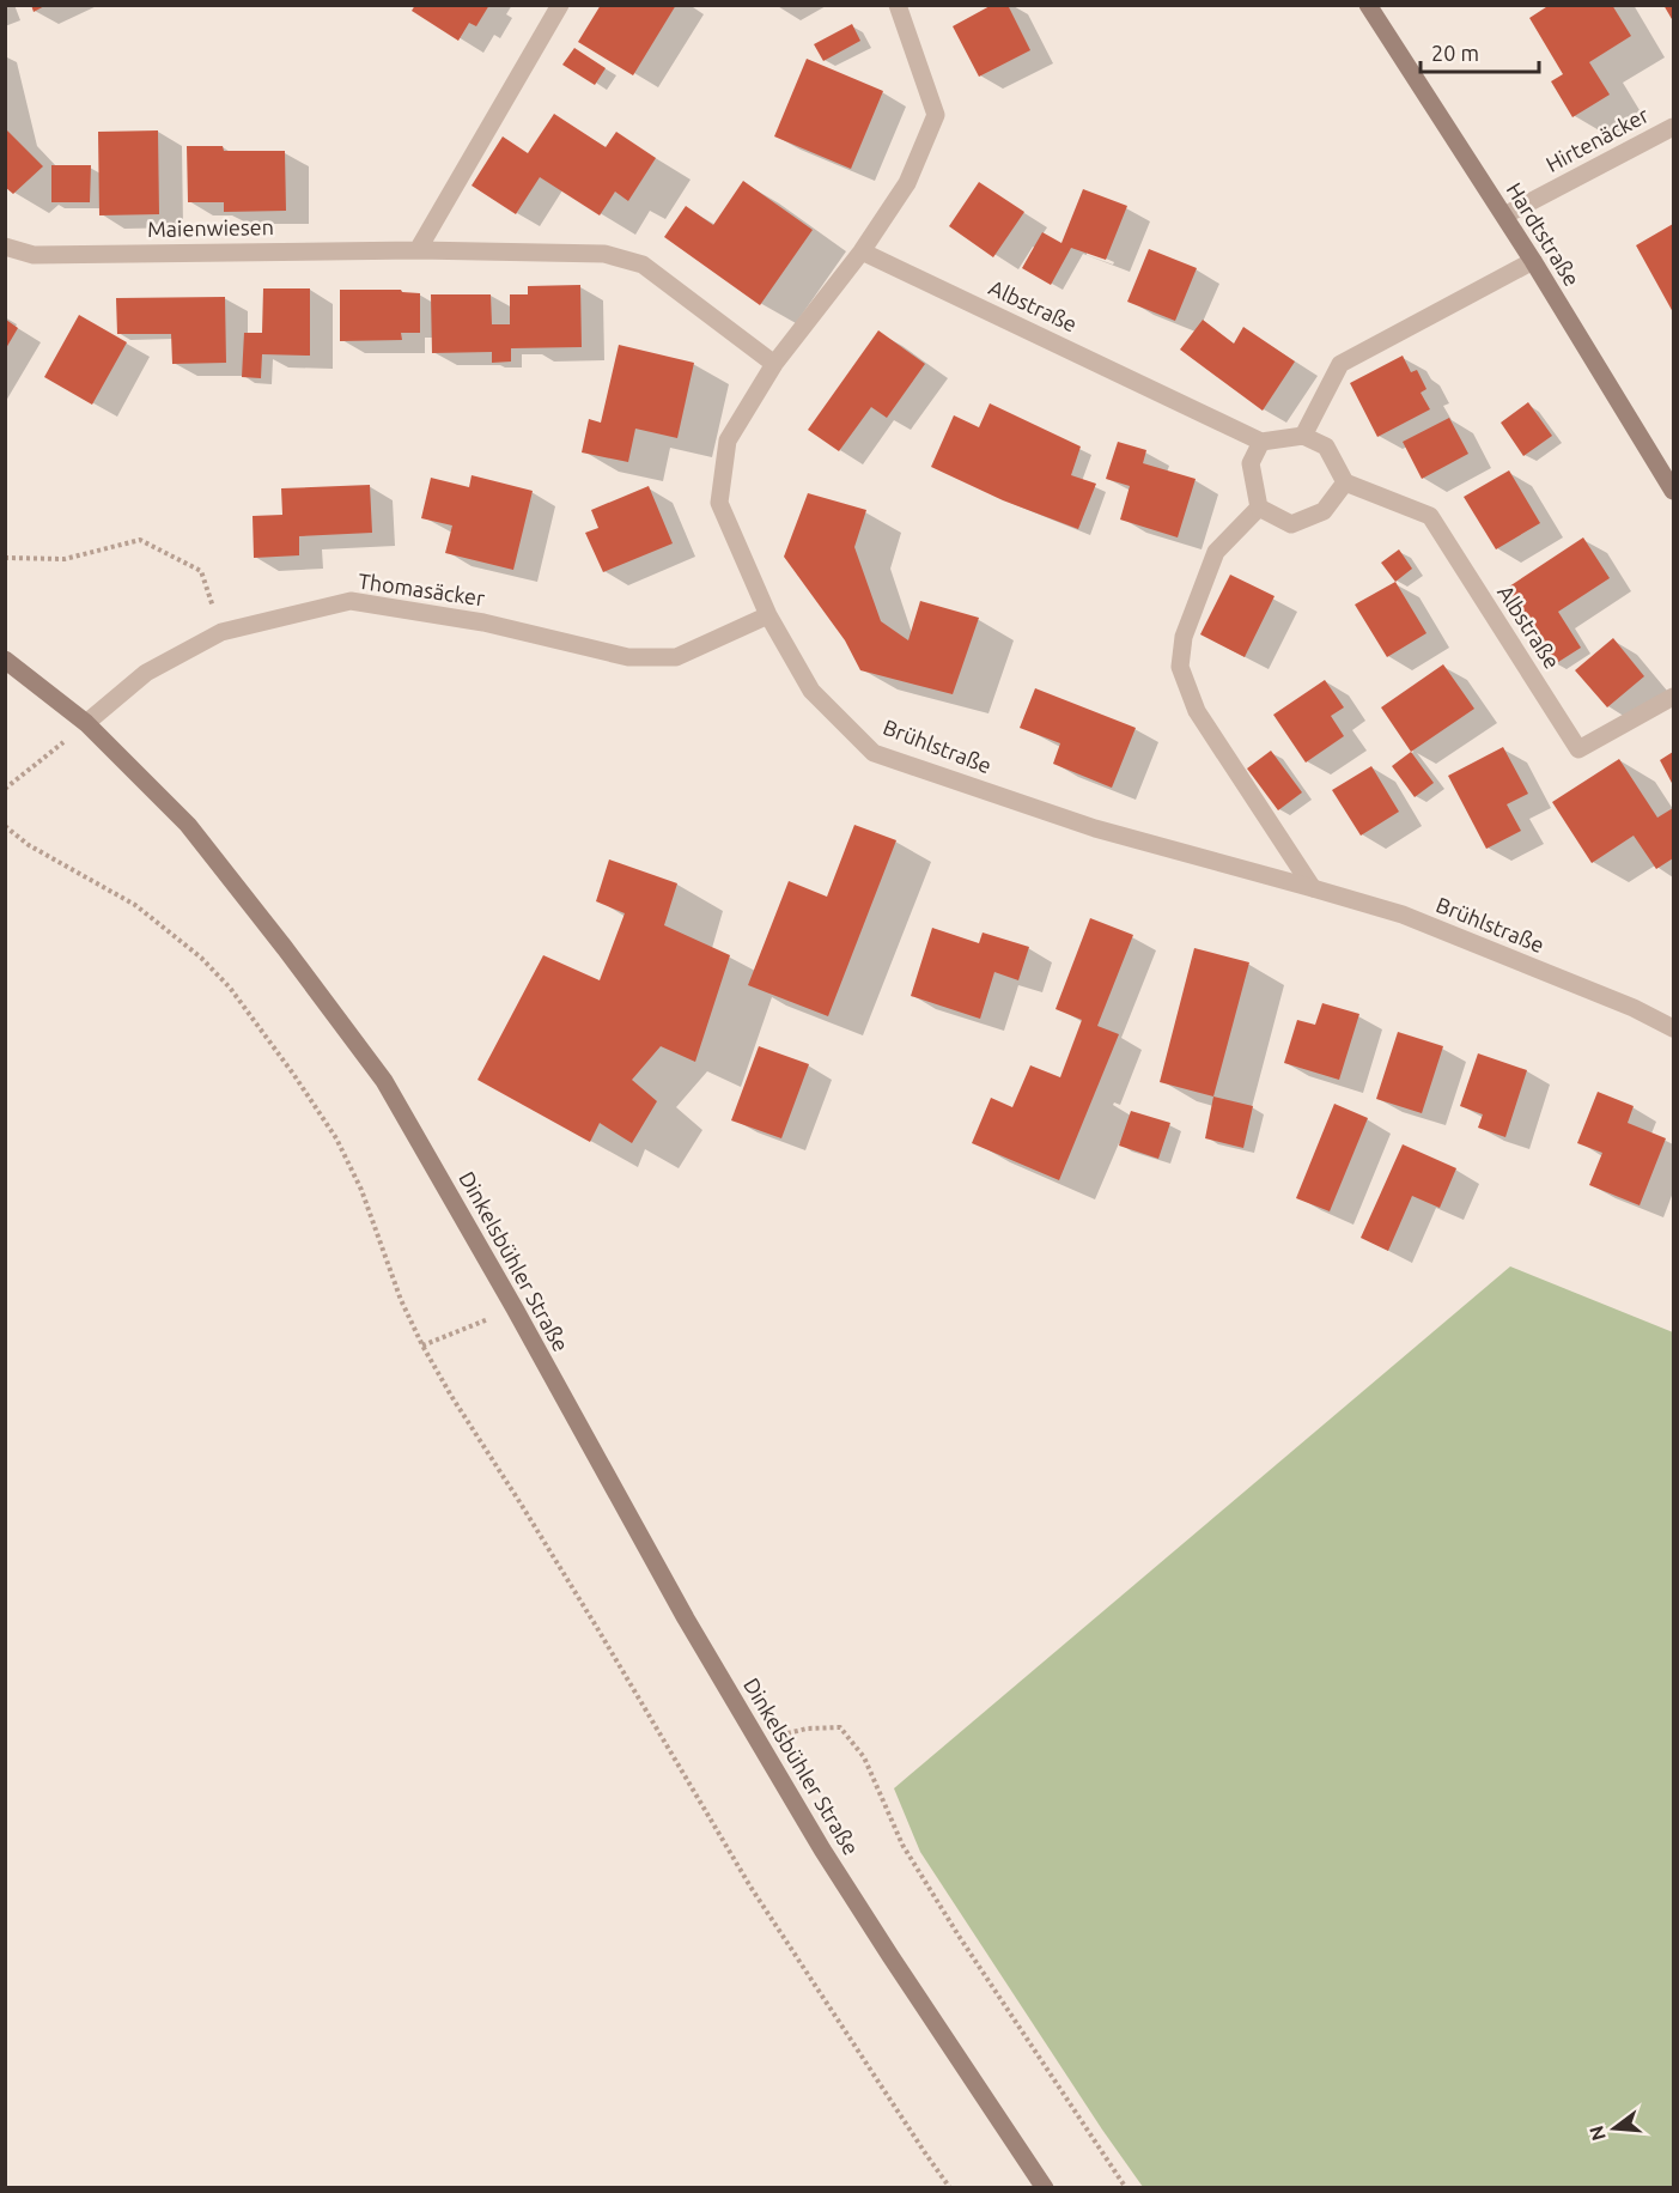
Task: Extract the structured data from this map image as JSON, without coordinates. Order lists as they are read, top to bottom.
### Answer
{
  "streets": {
    "main road": ["Hardtstraße", "Dinkelsbühler Straße"],
    "street": [
      "Hirtenäcker",
      "Maienwiesen",
      "Albstraße",
      "Thomasäcker",
      "Brühlstraße"
    ]
  },
  "crossings": [
    ["Hirtenäcker", "Hardtstraße"],
    ["Maienwiesen", "Brühlstraße"],
    ["Albstraße", "Brühlstraße"],
    ["Thomasäcker", "Brühlstraße"],
    ["Thomasäcker", "Dinkelsbühler Straße"]
  ],
  "scale_bar": "20 m",
  "north": "left"
}
